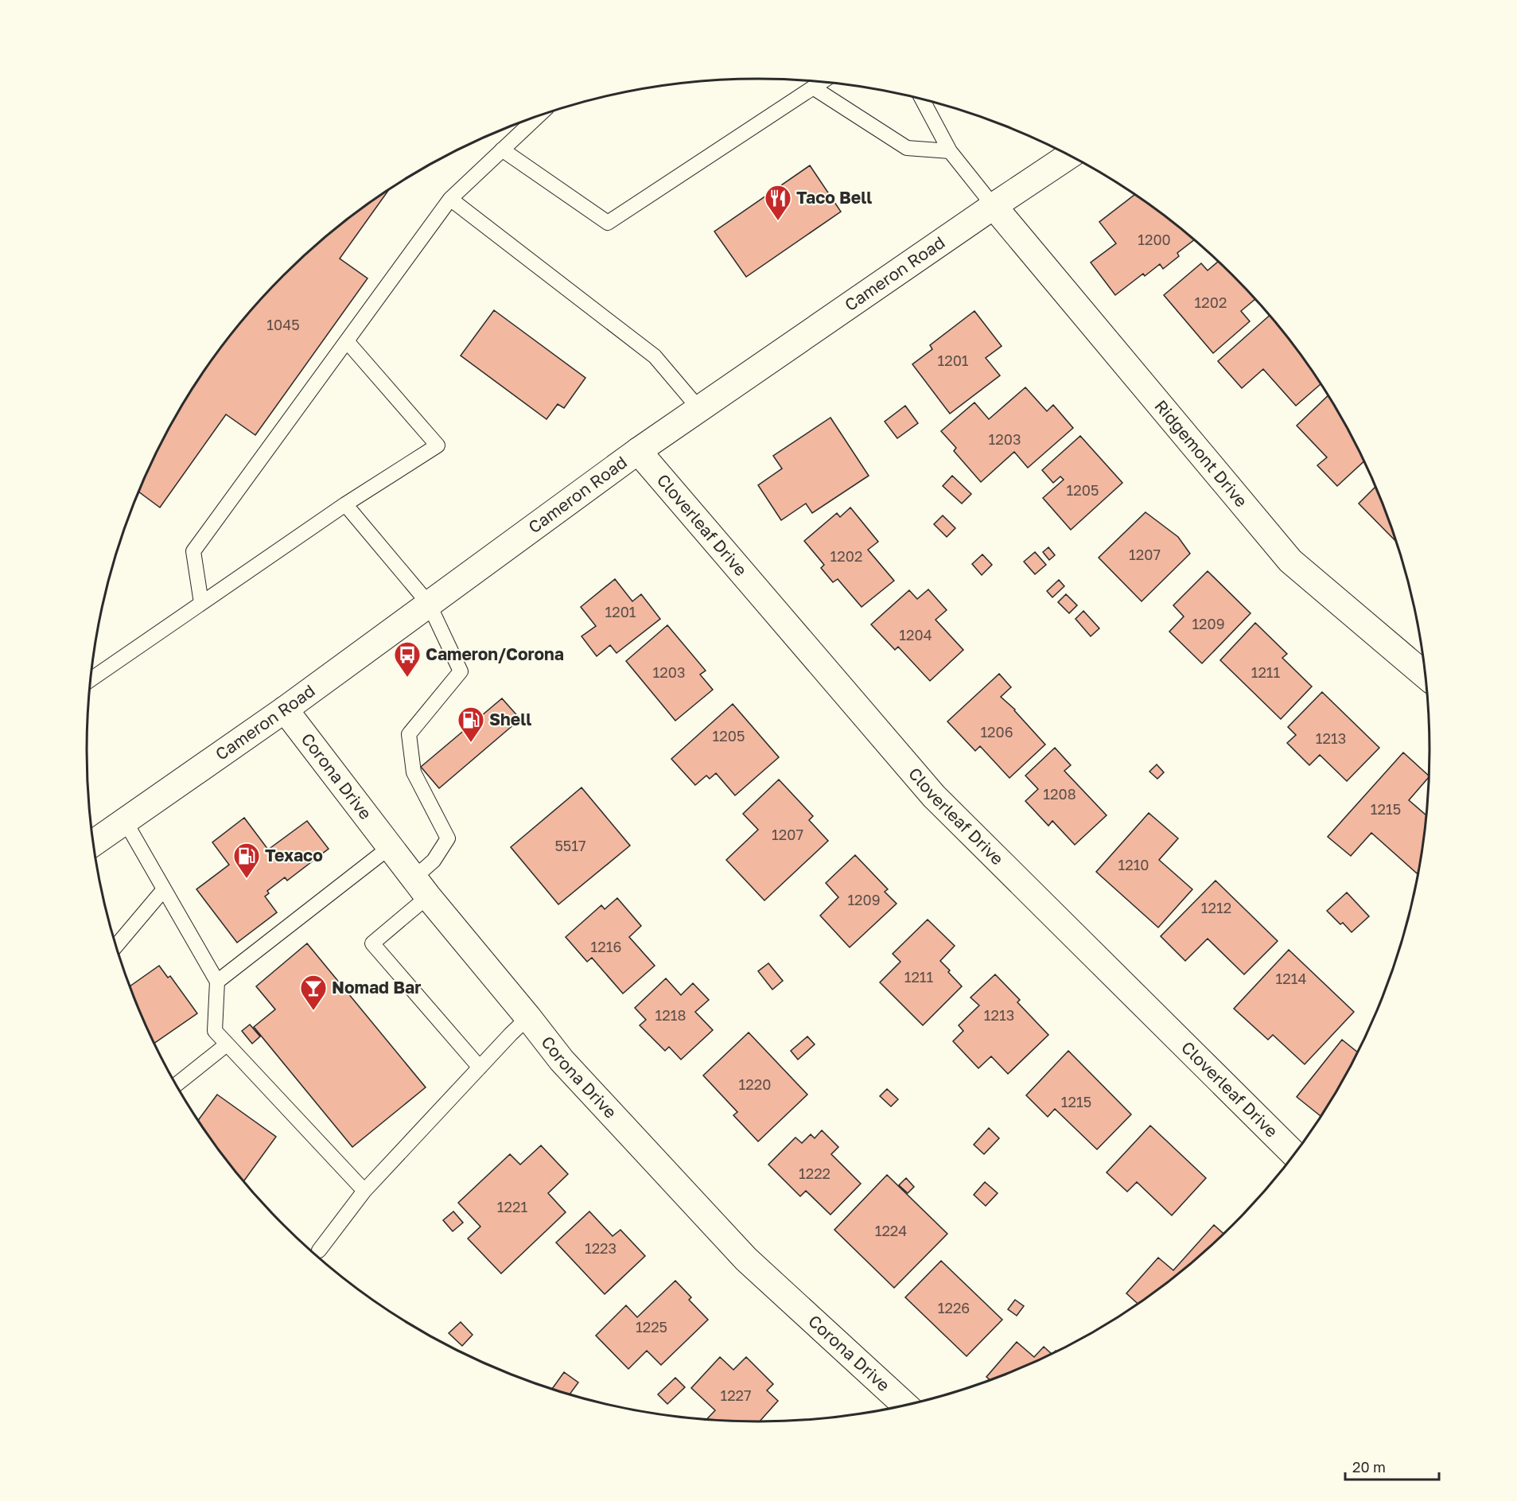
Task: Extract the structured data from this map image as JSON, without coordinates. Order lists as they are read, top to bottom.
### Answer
{
  "streets": {
    "street": [
      "Cameron Road",
      "Ridgemont Drive",
      "Cloverleaf Drive",
      "Corona Drive"
    ]
  },
  "crossings": [
    ["Cameron Road", "Ridgemont Drive"],
    ["Cameron Road", "Cloverleaf Drive"],
    ["Cameron Road", "Corona Drive"]
  ],
  "places": {
    "restaurant": ["Taco Bell"],
    "bus stop": ["Cameron/Corona"],
    "fuel station": ["Shell", "Texaco"],
    "bar": ["Nomad Bar"]
  },
  "house_numbers": [
    "1200",
    "1202",
    "1045",
    "1201",
    "1203",
    "1205",
    "1207",
    "1202",
    "1201",
    "1209",
    "1204",
    "1203",
    "1211",
    "1206",
    "1205",
    "1213",
    "1208",
    "1215",
    "1207",
    "5517",
    "1210",
    "1209",
    "1212",
    "1216",
    "1211",
    "1214",
    "1218",
    "1213",
    "1220",
    "1215",
    "1222",
    "1221",
    "1224",
    "1223",
    "1226",
    "1225",
    "1227"
  ],
  "scale_bar": "20 m"
}
